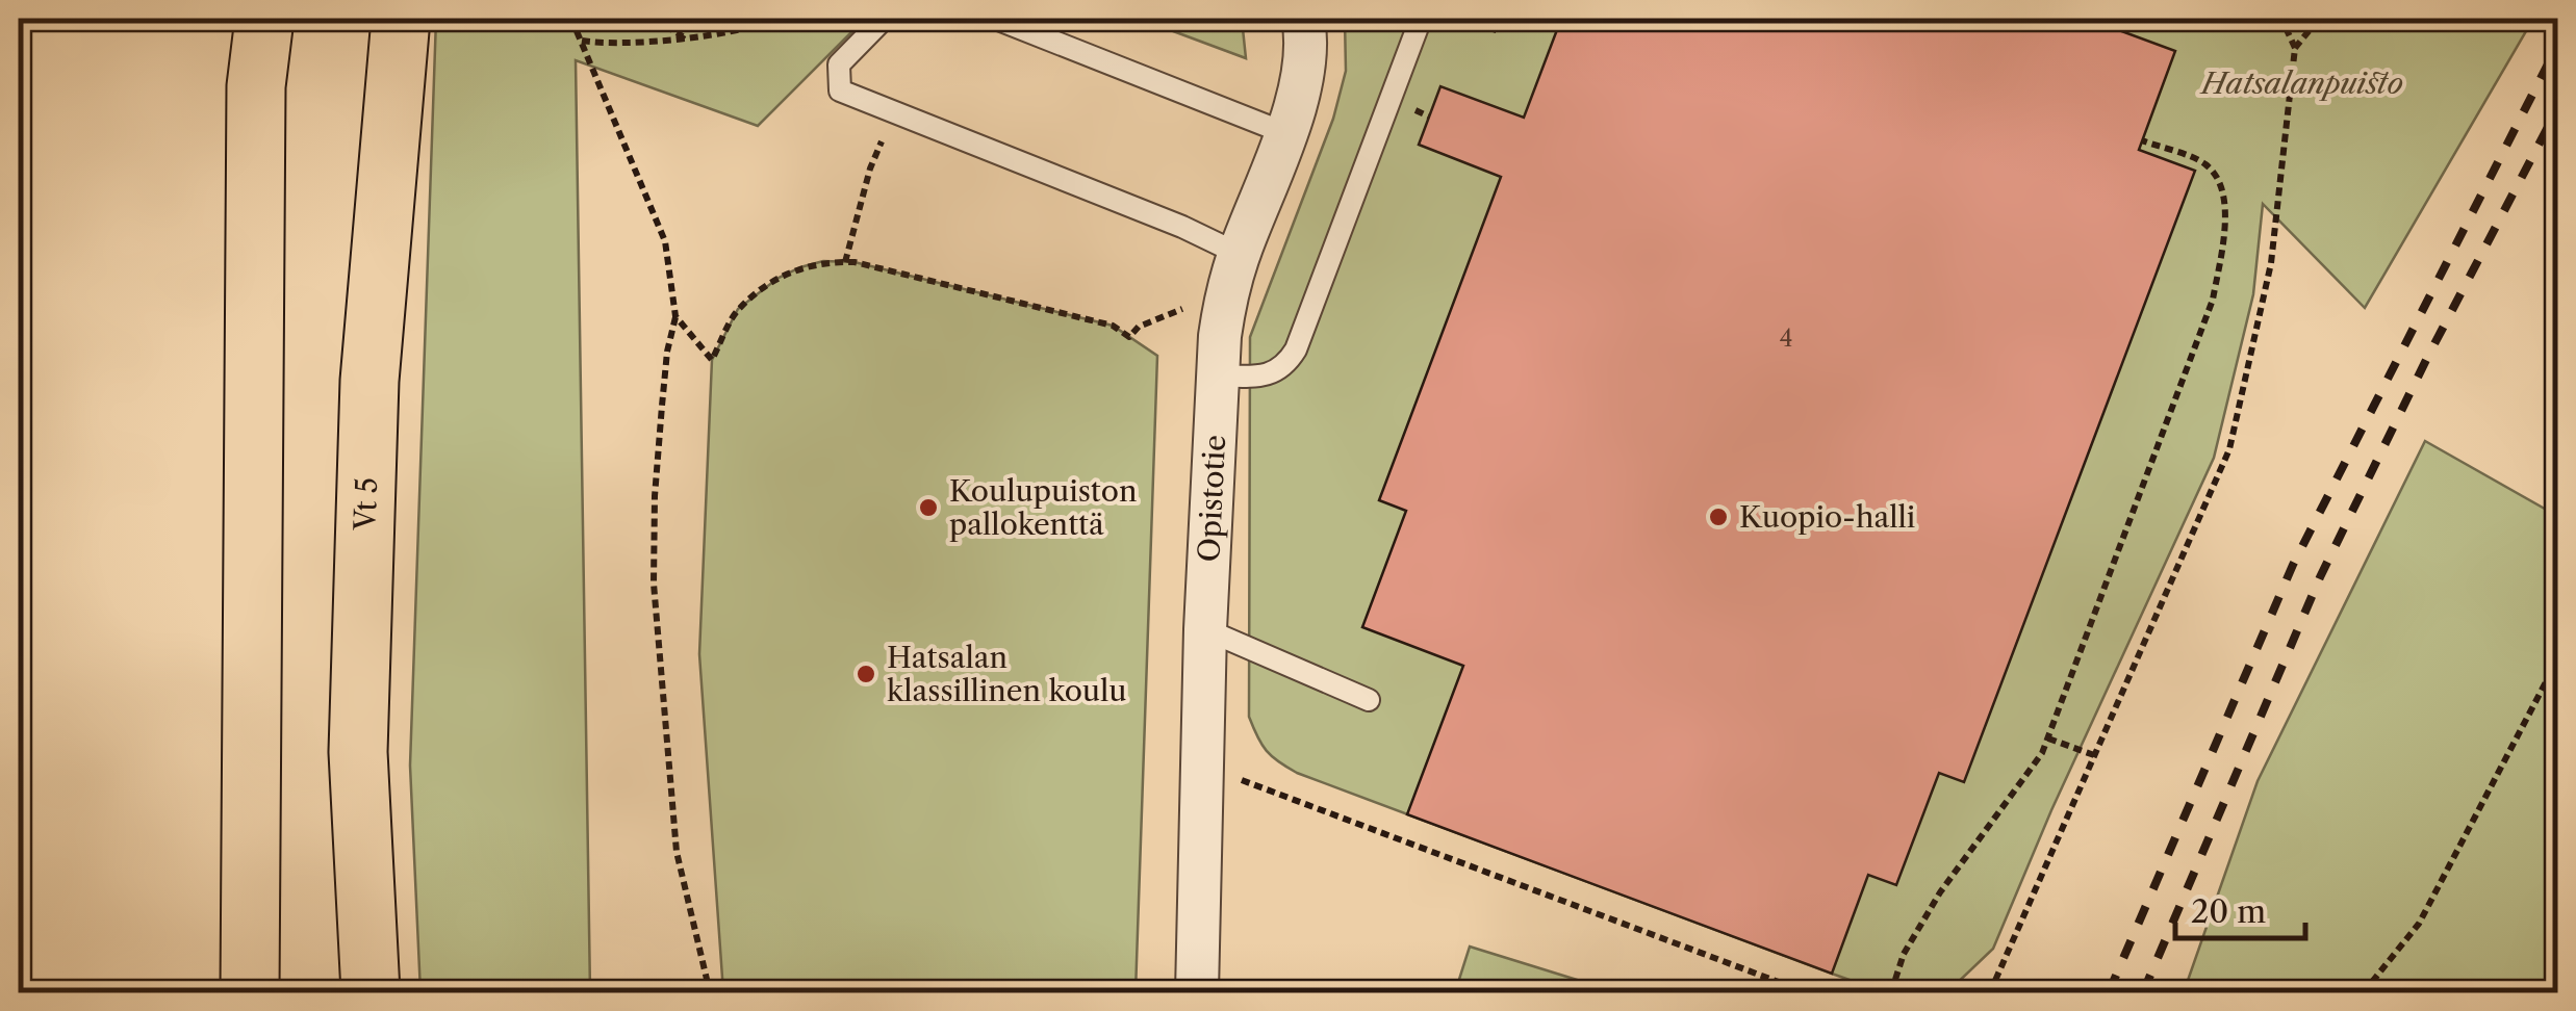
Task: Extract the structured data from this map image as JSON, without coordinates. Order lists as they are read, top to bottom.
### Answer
{
  "streets": {
    "highway": ["Vt 5"],
    "street": ["Opistotie"]
  },
  "parks": ["Hatsalanpuisto"],
  "places": ["Koulupuiston pallokenttä", "Kuopio-halli", "Hatsalan klassillinen koulu"],
  "house_numbers": ["4"],
  "scale_bar": "20 m"
}
